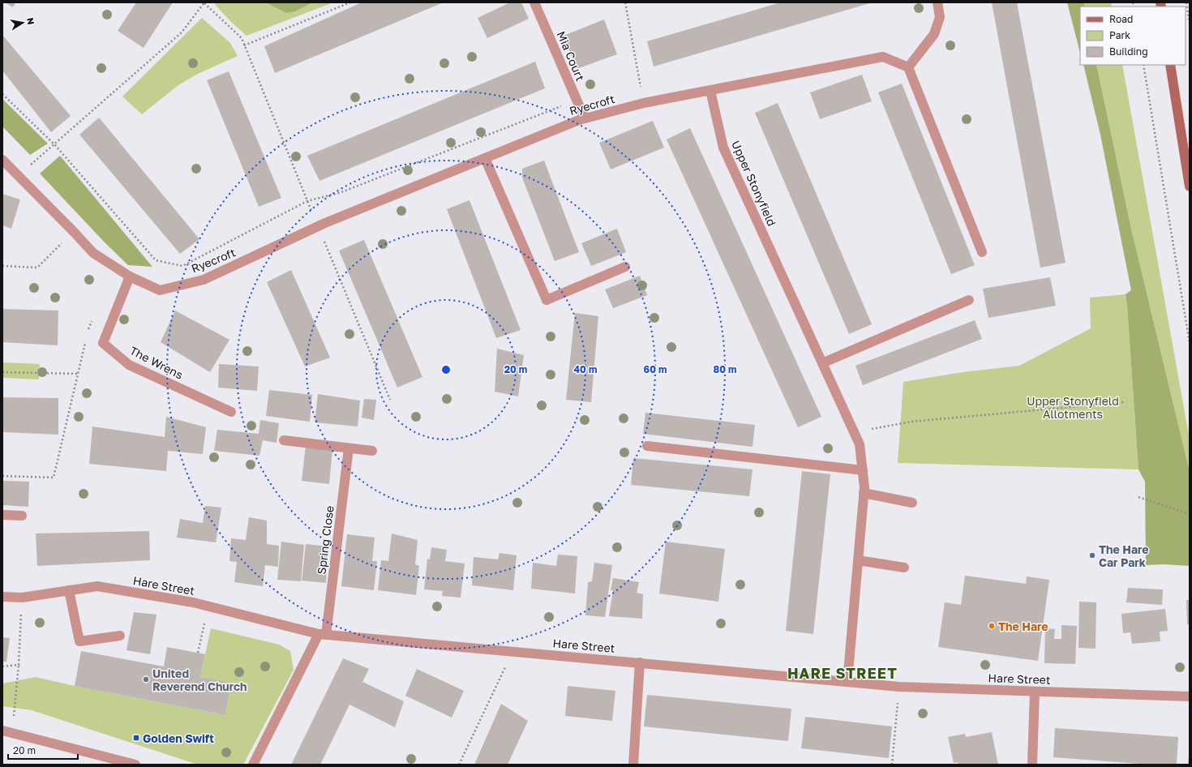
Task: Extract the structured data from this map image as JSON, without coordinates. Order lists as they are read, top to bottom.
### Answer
{
  "streets": {
    "street": [
      "Mia Court",
      "Ryecroft",
      "Upper Stonyfield",
      "The Wrens",
      "Spring Close",
      "Hare Street"
    ]
  },
  "crossings": [
    ["Mia Court", "Ryecroft"],
    ["Ryecroft", "Upper Stonyfield"],
    ["Ryecroft", "The Wrens"],
    ["Spring Close", "Hare Street"]
  ],
  "districts": ["HARE STREET"],
  "parks": ["Upper Stonyfield Allotments"],
  "places": {
    "other": ["The Hare Car Park", "The Hare", "United Reverend Church"],
    "transit": ["Golden Swift"]
  },
  "legend": ["Road", "Park", "Building"],
  "scale_bar": "20 m",
  "north": "right",
  "rings": [
    "20 m",
    "40 m",
    "60 m",
    "80 m"
  ]
}
